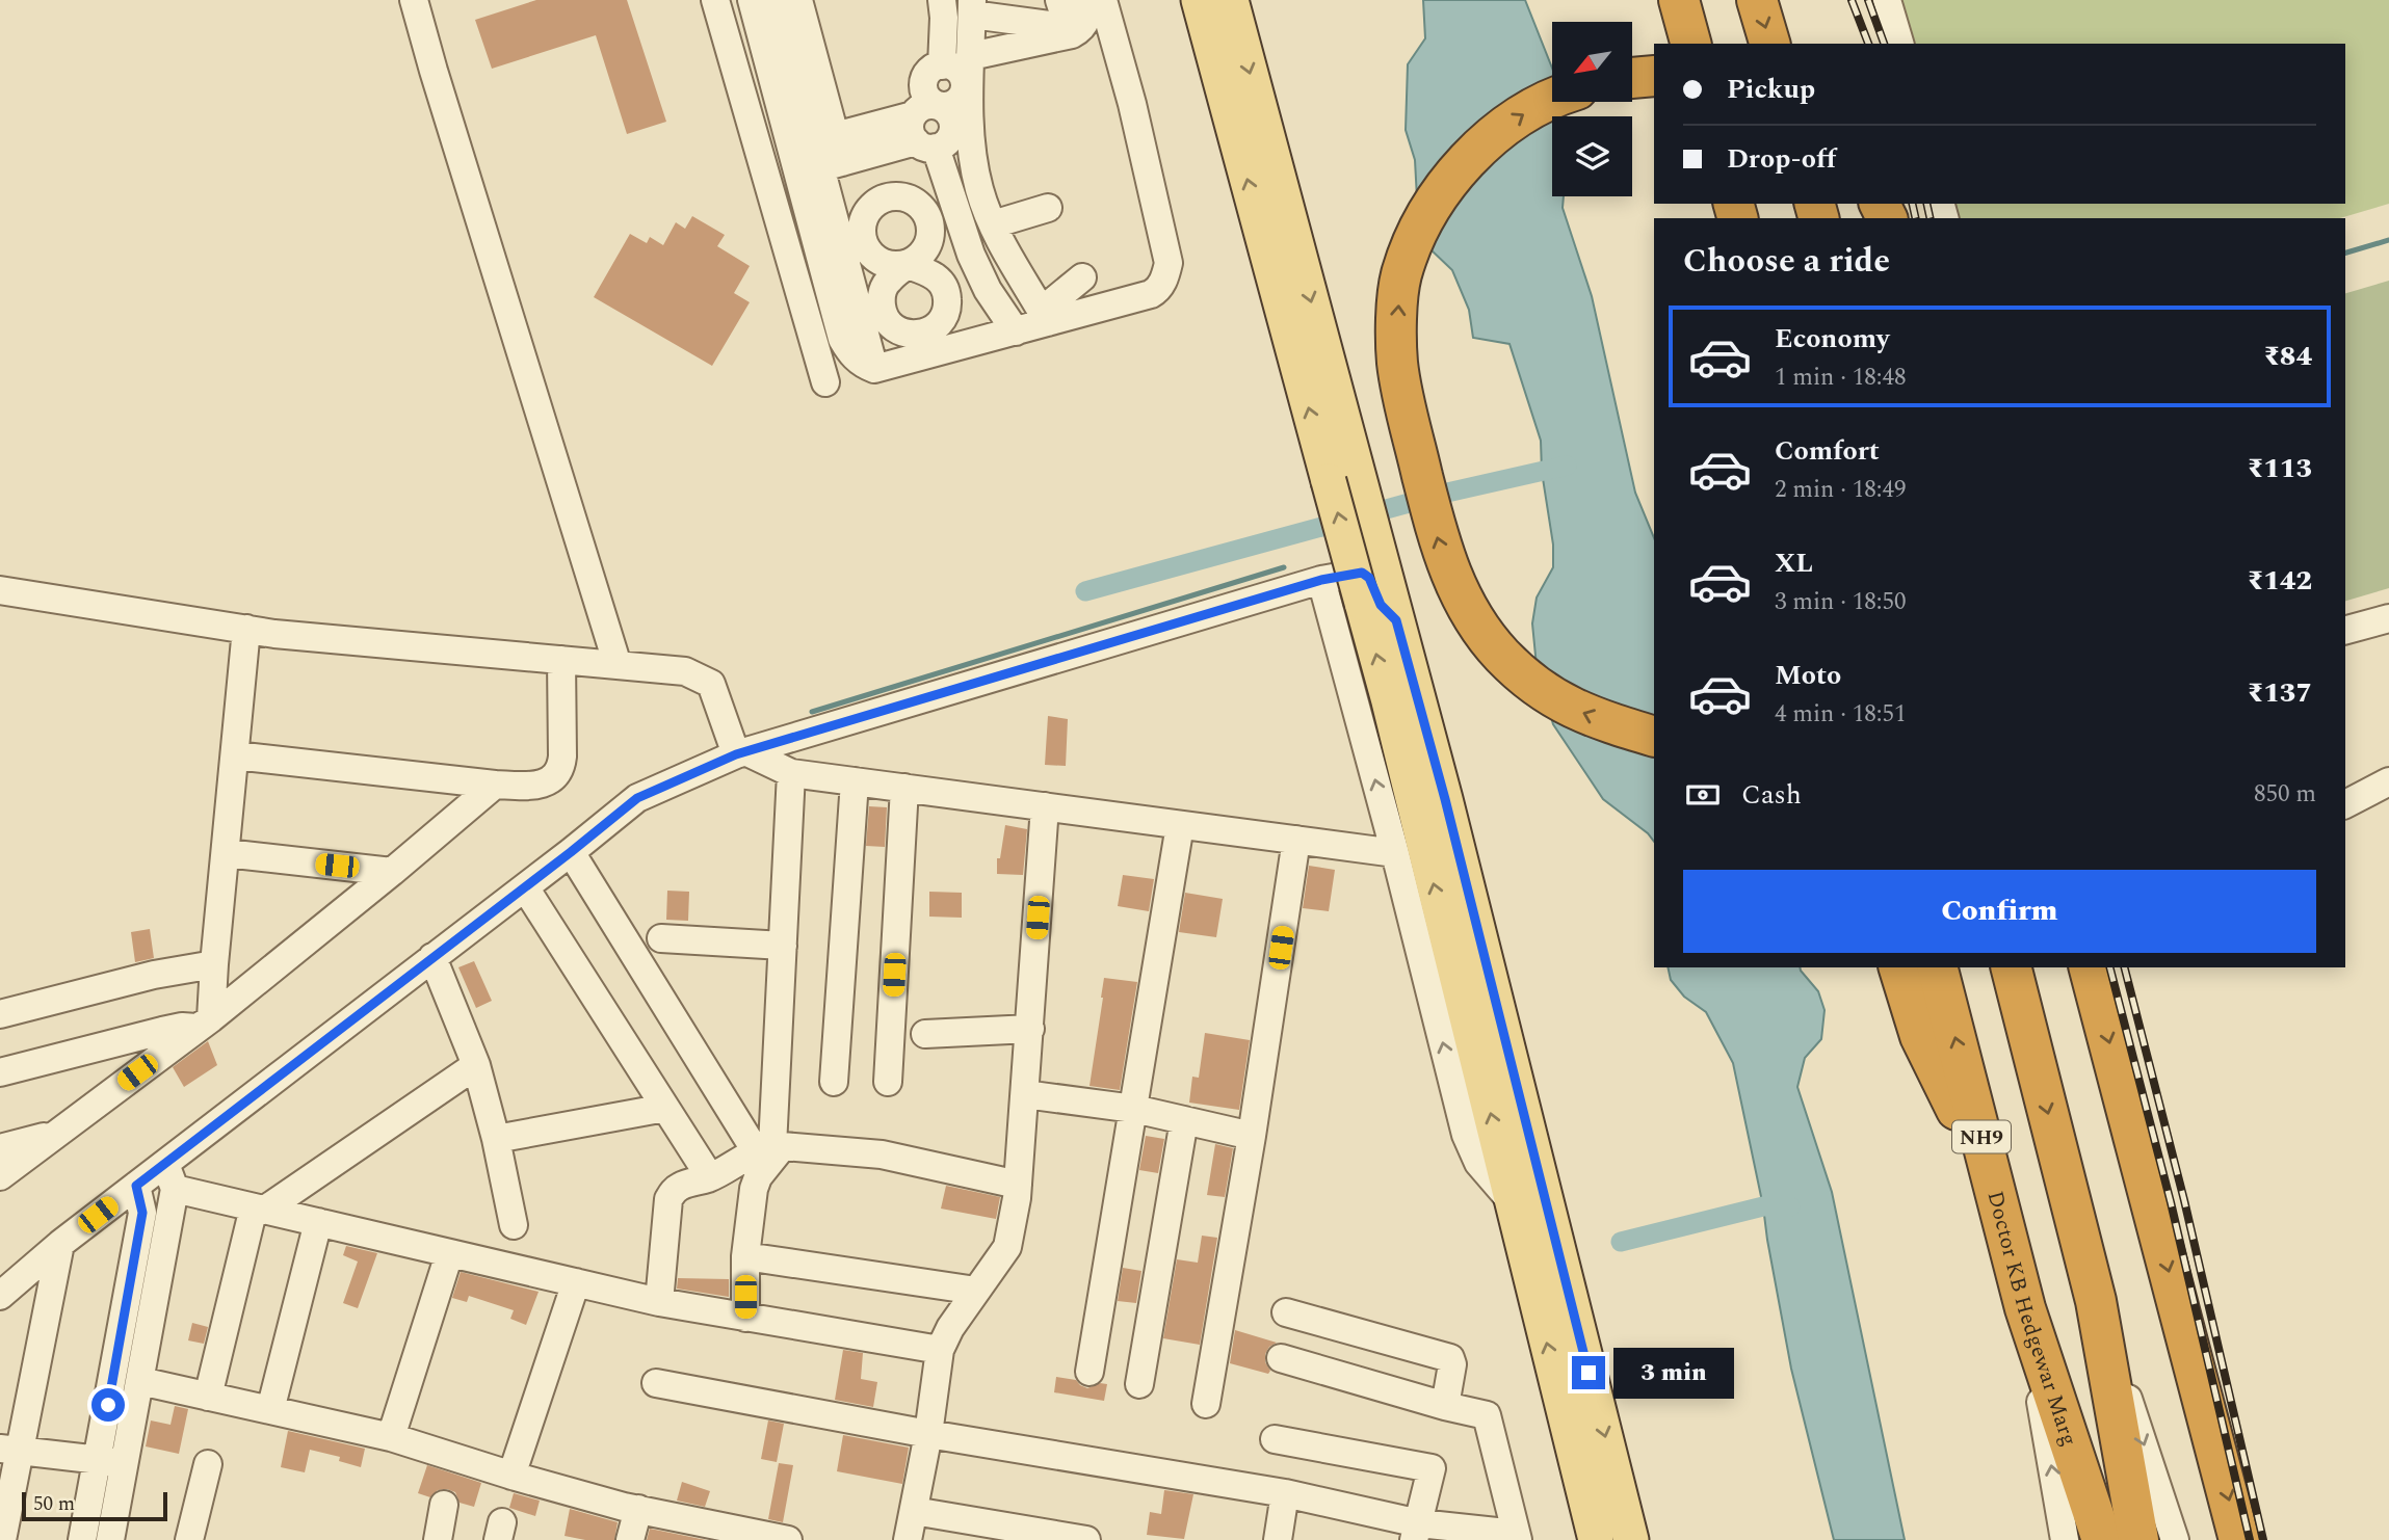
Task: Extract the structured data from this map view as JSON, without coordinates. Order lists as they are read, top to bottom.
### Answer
{
  "streets": {
    "highway": ["NH9", "Doctor KB Hedgewar Marg"]
  },
  "scale_bar": "50 m",
  "north": "bottom left",
  "page": {
    "banner": ["Pickup", "Drop-off"],
    "heading": "Choose a ride",
    "list": [
      {
        "name": "Economy",
        "note": "1 min · 18:48",
        "value": "₹84"
      },
      {
        "name": "Comfort",
        "note": "2 min · 18:49",
        "value": "₹113"
      },
      {
        "name": "XL",
        "note": "3 min · 18:50",
        "value": "₹142"
      },
      {
        "name": "Moto",
        "note": "4 min · 18:51",
        "value": "₹137"
      }
    ],
    "pay": ["Cash", "850 m"],
    "buttons": "Confirm",
    "bubble": "3 min",
    "scale": "50 m"
  }
}
